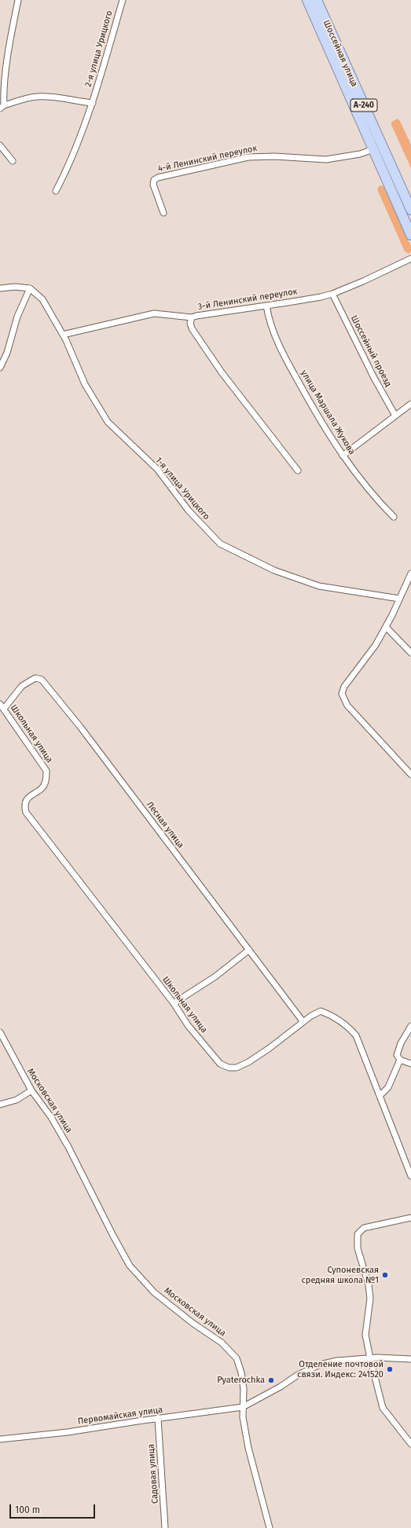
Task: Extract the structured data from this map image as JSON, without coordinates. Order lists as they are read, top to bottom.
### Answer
{
  "streets": {
    "main road": ["Шоссейная улица", "А-240"],
    "street": [
      "2-я улица Урицкого",
      "4-й Ленинский переулок",
      "3-й Ленинский переулок",
      "Шоссейный проезд",
      "улица Маршала Жукова",
      "1-я улица Урицкого",
      "Школьная улица",
      "Лесная улица",
      "Московская улица",
      "Первомайская улица",
      "Садовая улица"
    ]
  },
  "crossings": [
    ["А-240", "4-й Ленинский переулок"],
    ["3-й Ленинский переулок", "Шоссейный проезд"],
    ["3-й Ленинский переулок", "улица Маршала Жукова"],
    ["Школьная улица", "Лесная улица"],
    ["Московская улица", "Первомайская улица"],
    ["Первомайская улица", "Садовая улица"]
  ],
  "places": ["Супоневская средняя школа №1", "Отделение почтовой связи. Индекс: 241520", "Pyaterochka"],
  "scale_bar": "100 m"
}
